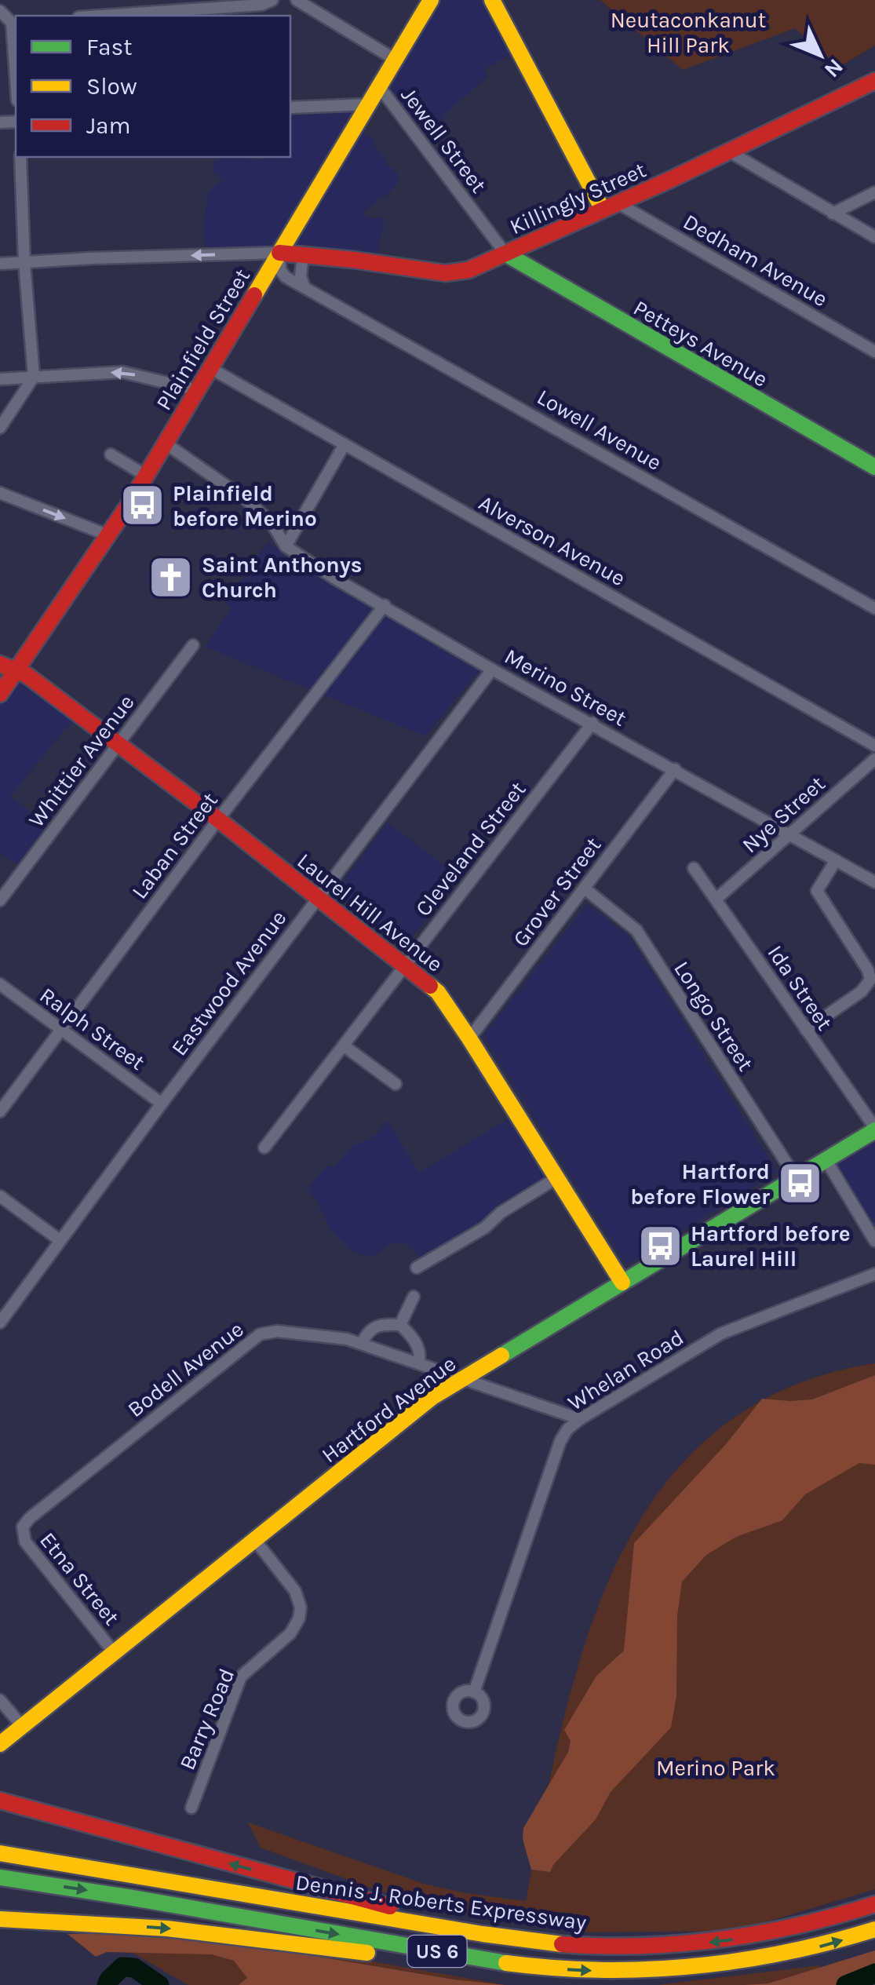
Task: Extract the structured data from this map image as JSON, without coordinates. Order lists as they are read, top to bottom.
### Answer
{
  "streets": {
    "main road": [
      "Killingly Street",
      "Plainfield Street",
      "Petteys Avenue",
      "Laurel Hill Avenue",
      "Hartford Avenue",
      "Dennis J. Roberts Expressway",
      "US 6"
    ],
    "street": [
      "Jewell Street",
      "Dedham Avenue",
      "Lowell Avenue",
      "Alverson Avenue",
      "Merino Street",
      "Whittier Avenue",
      "Nye Street",
      "Laban Street",
      "Cleveland Street",
      "Grover Street",
      "Eastwood Avenue",
      "Ida Street",
      "Longo Street",
      "Ralph Street",
      "Bodell Avenue",
      "Whelan Road",
      "Etna Street",
      "Barry Road"
    ]
  },
  "crossings": [
    ["Jewell Street", "Killingly Street"],
    ["Jewell Street", "Plainfield Street"],
    ["Jewell Street", "Petteys Avenue"],
    ["Killingly Street", "Dedham Avenue"],
    ["Killingly Street", "Plainfield Street"],
    ["Killingly Street", "Petteys Avenue"],
    ["Killingly Street", "Lowell Avenue"],
    ["Plainfield Street", "Lowell Avenue"],
    ["Plainfield Street", "Alverson Avenue"],
    ["Plainfield Street", "Merino Street"],
    ["Plainfield Street", "Laurel Hill Avenue"],
    ["Merino Street", "Nye Street"],
    ["Merino Street", "Laban Street"],
    ["Merino Street", "Cleveland Street"],
    ["Merino Street", "Grover Street"],
    ["Merino Street", "Eastwood Avenue"],
    ["Whittier Avenue", "Laurel Hill Avenue"],
    ["Nye Street", "Ida Street"],
    ["Laban Street", "Laurel Hill Avenue"],
    ["Laban Street", "Ralph Street"],
    ["Cleveland Street", "Laurel Hill Avenue"],
    ["Grover Street", "Laurel Hill Avenue"],
    ["Grover Street", "Longo Street"],
    ["Laurel Hill Avenue", "Eastwood Avenue"],
    ["Laurel Hill Avenue", "Hartford Avenue"],
    ["Eastwood Avenue", "Ralph Street"],
    ["Ida Street", "Hartford Avenue"],
    ["Longo Street", "Hartford Avenue"],
    ["Bodell Avenue", "Whelan Road"],
    ["Bodell Avenue", "Hartford Avenue"],
    ["Bodell Avenue", "Etna Street"],
    ["Hartford Avenue", "Etna Street"],
    ["Hartford Avenue", "Barry Road"]
  ],
  "parks": ["Neutaconkanut Hill Park", "Merino Park"],
  "places": {
    "bus stop": ["Plainfield before Merino", "Hartford before Flower", "Hartford before Laurel Hill"],
    "church": ["Saint Anthonys Church"]
  },
  "legend": ["Fast", "Slow", "Jam"],
  "north": "bottom right"
}
